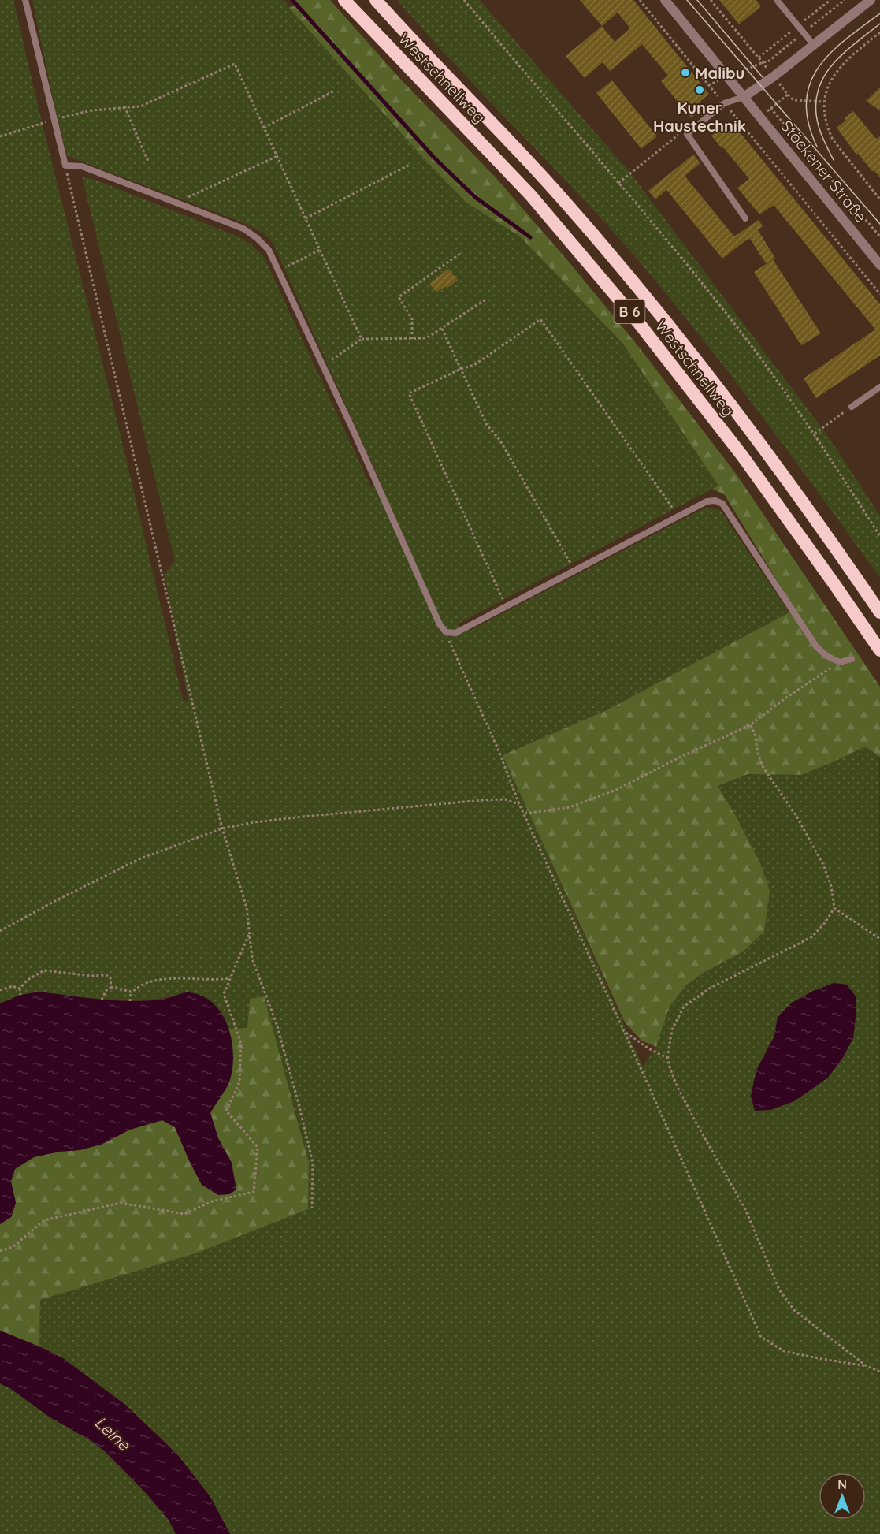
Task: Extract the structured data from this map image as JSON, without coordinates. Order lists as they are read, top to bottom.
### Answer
{
  "streets": {
    "highway": ["Westschnellweg", "B 6"],
    "street": ["Stöckener Straße"]
  },
  "water": ["Leine"],
  "places": ["Malibu", "Kuner Haustechnik"],
  "north": "top"
}
